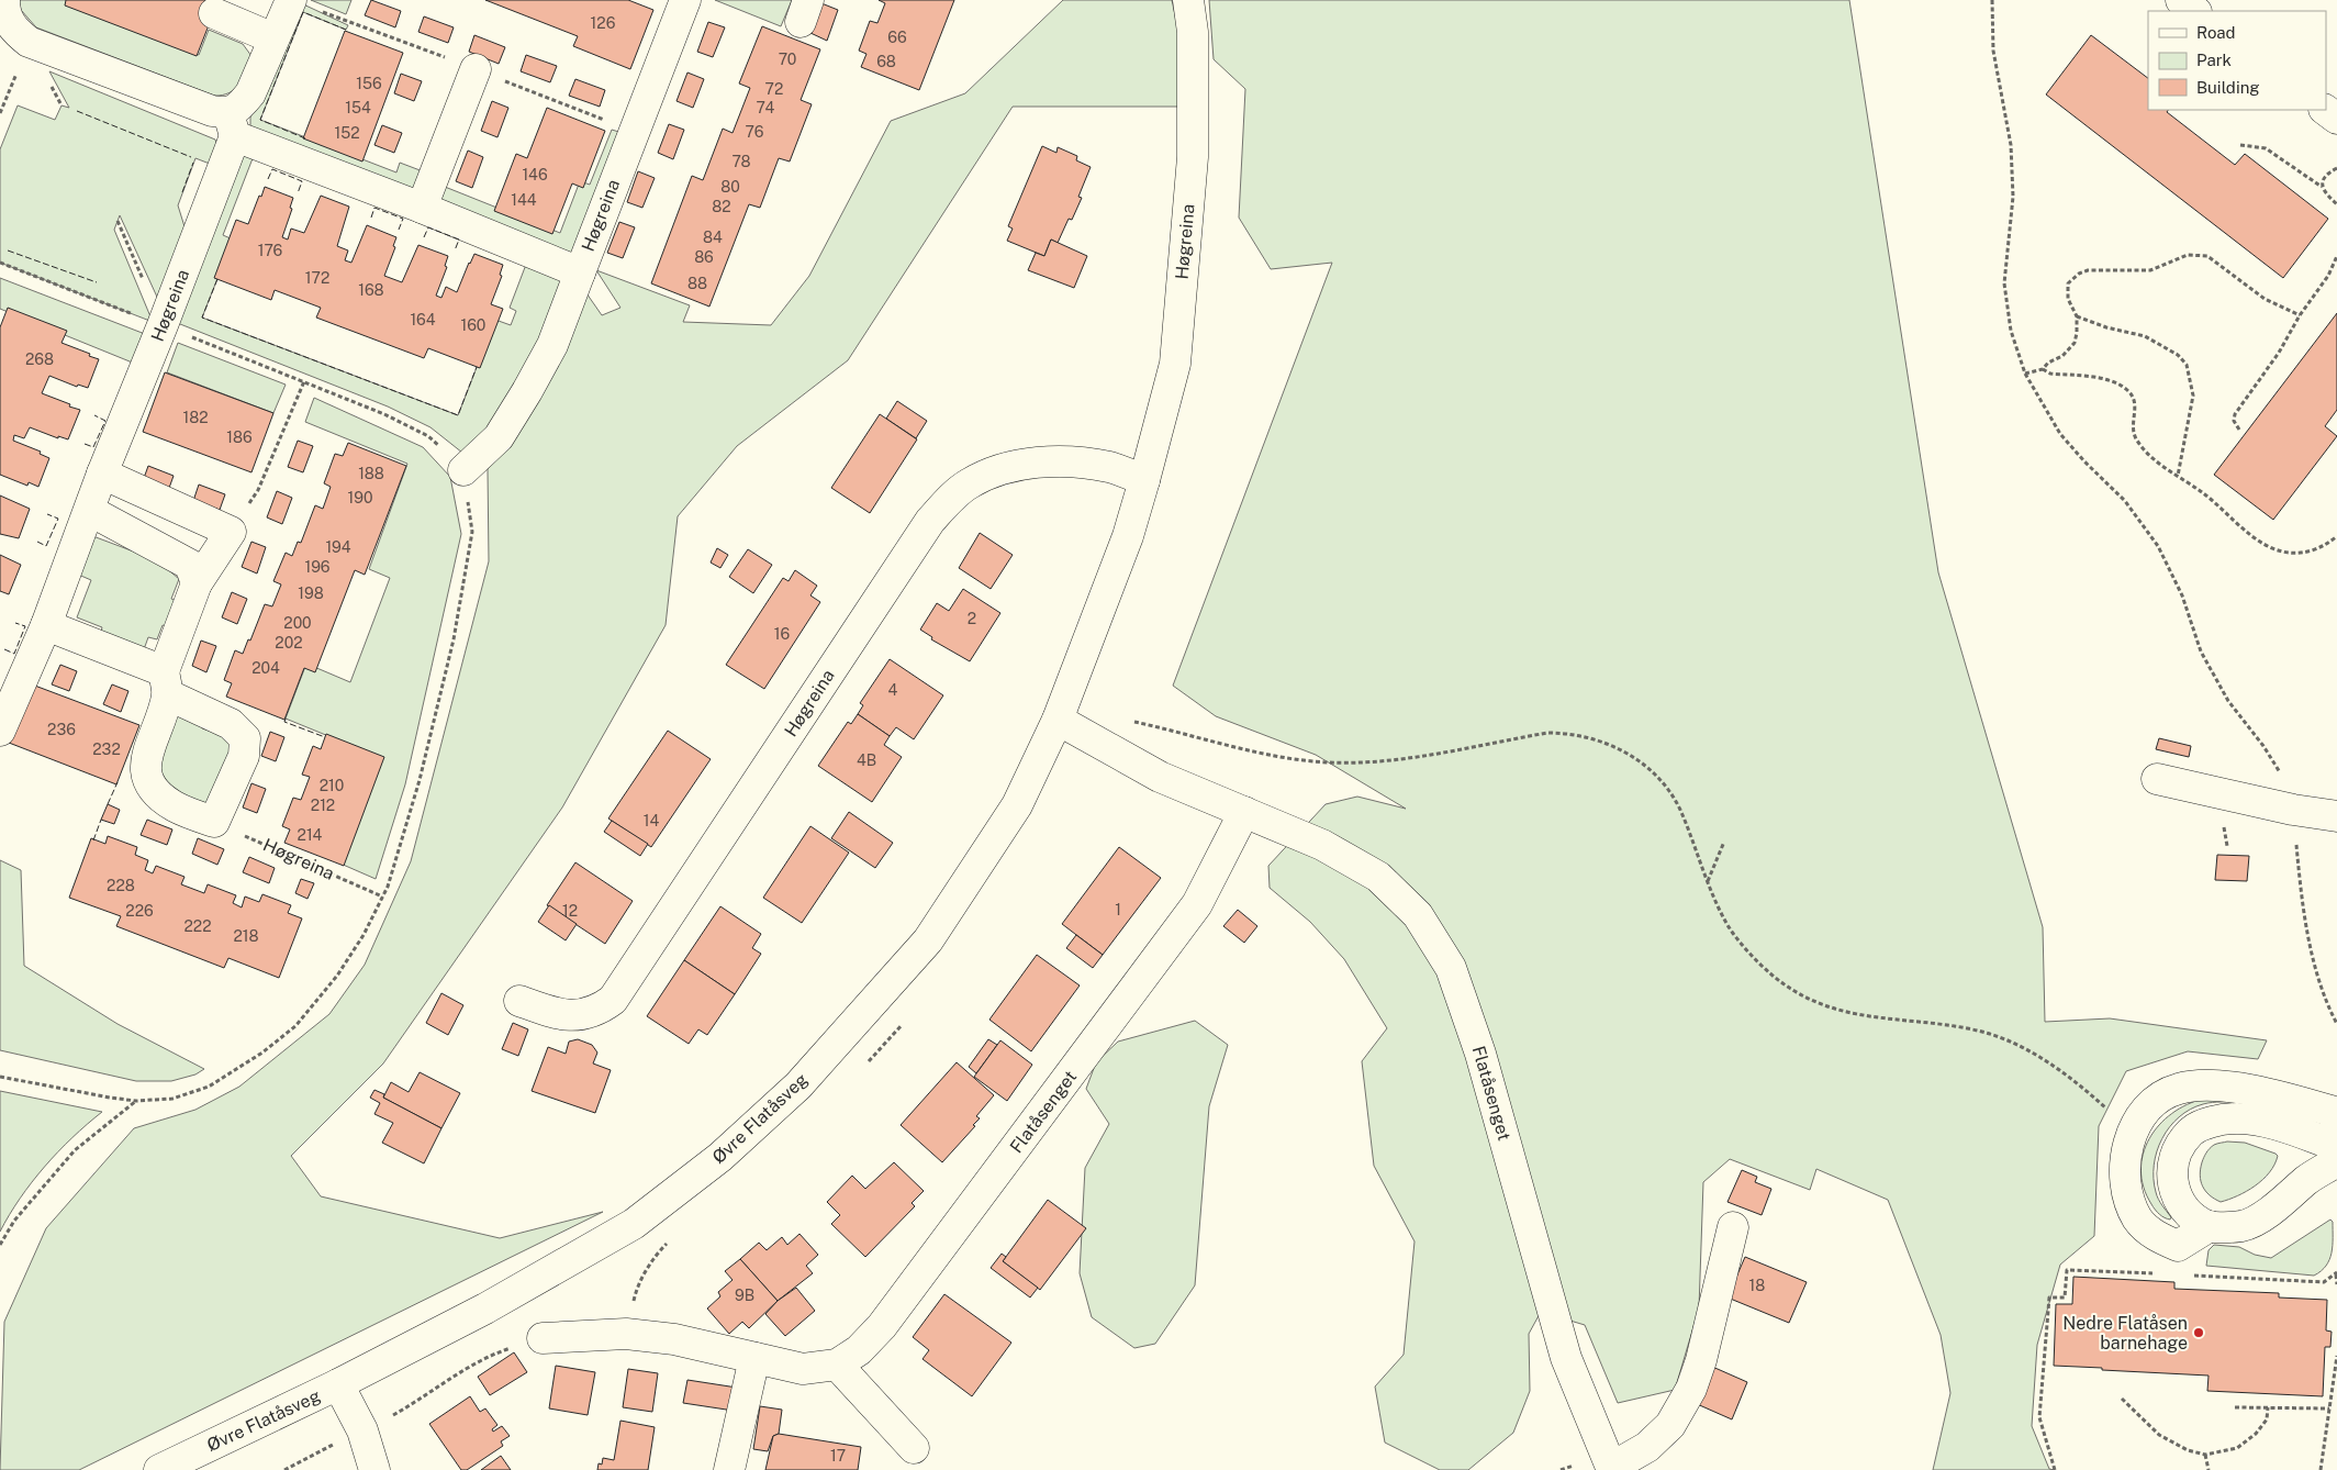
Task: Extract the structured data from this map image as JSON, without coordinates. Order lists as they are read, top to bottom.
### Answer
{
  "streets": {
    "street": ["Høgreina", "Flatåsenget", "Øvre Flatåsveg"]
  },
  "crossings": [
    ["Høgreina", "Flatåsenget"],
    ["Høgreina", "Øvre Flatåsveg"],
    ["Flatåsenget", "Øvre Flatåsveg"]
  ],
  "places": ["Nedre Flatåsen barnehage"],
  "house_numbers": [
    "126",
    "66",
    "70",
    "68",
    "156",
    "72",
    "154",
    "74",
    "76",
    "152",
    "78",
    "146",
    "80",
    "144",
    "82",
    "84",
    "176",
    "86",
    "172",
    "88",
    "168",
    "164",
    "160",
    "268",
    "182",
    "186",
    "188",
    "190",
    "194",
    "196",
    "198",
    "2",
    "200",
    "16",
    "202",
    "204",
    "4",
    "236",
    "232",
    "4B",
    "210",
    "212",
    "14",
    "214",
    "228",
    "1",
    "226",
    "12",
    "222",
    "218",
    "18",
    "9B",
    "17"
  ],
  "legend": ["Road", "Park", "Building"]
}
